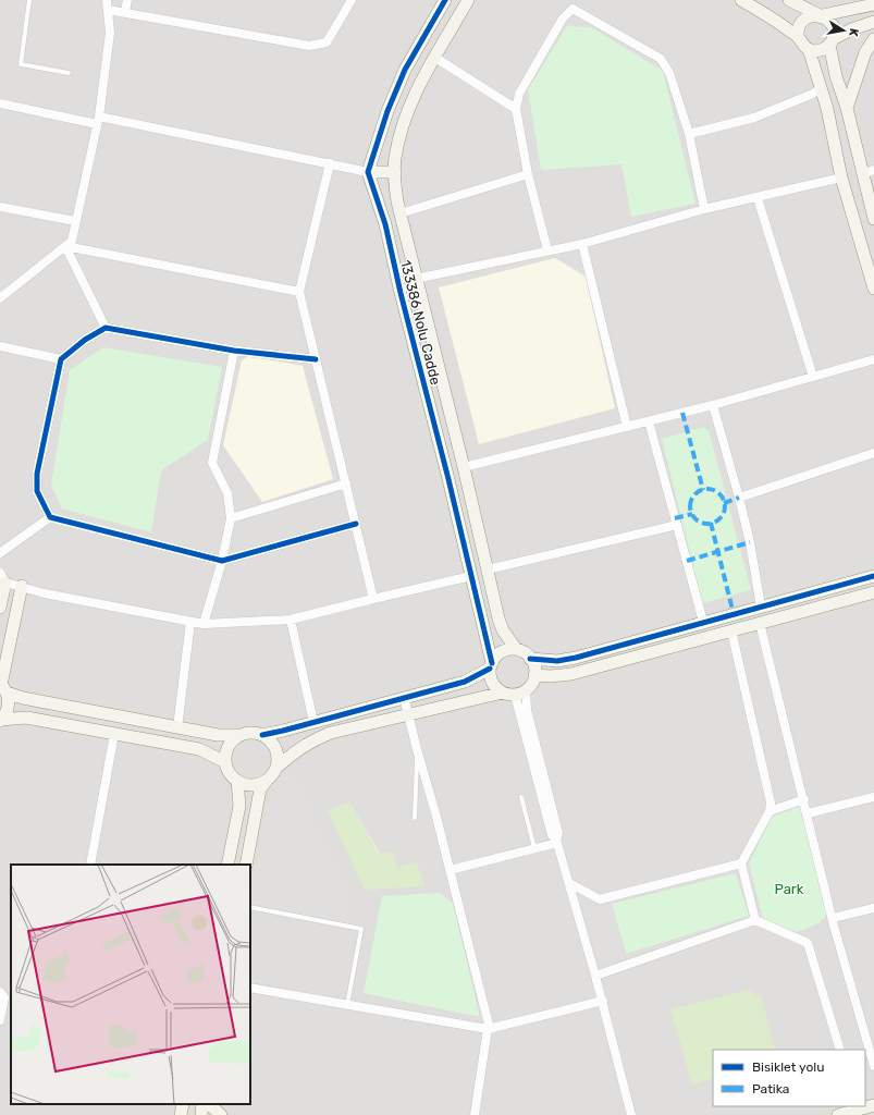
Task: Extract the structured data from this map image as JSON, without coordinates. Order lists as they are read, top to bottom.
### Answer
{
  "streets": {
    "street": ["133386 Nolu Cadde"]
  },
  "parks": ["Park"],
  "legend": ["Bisiklet yolu", "Patika"],
  "north": "right"
}
